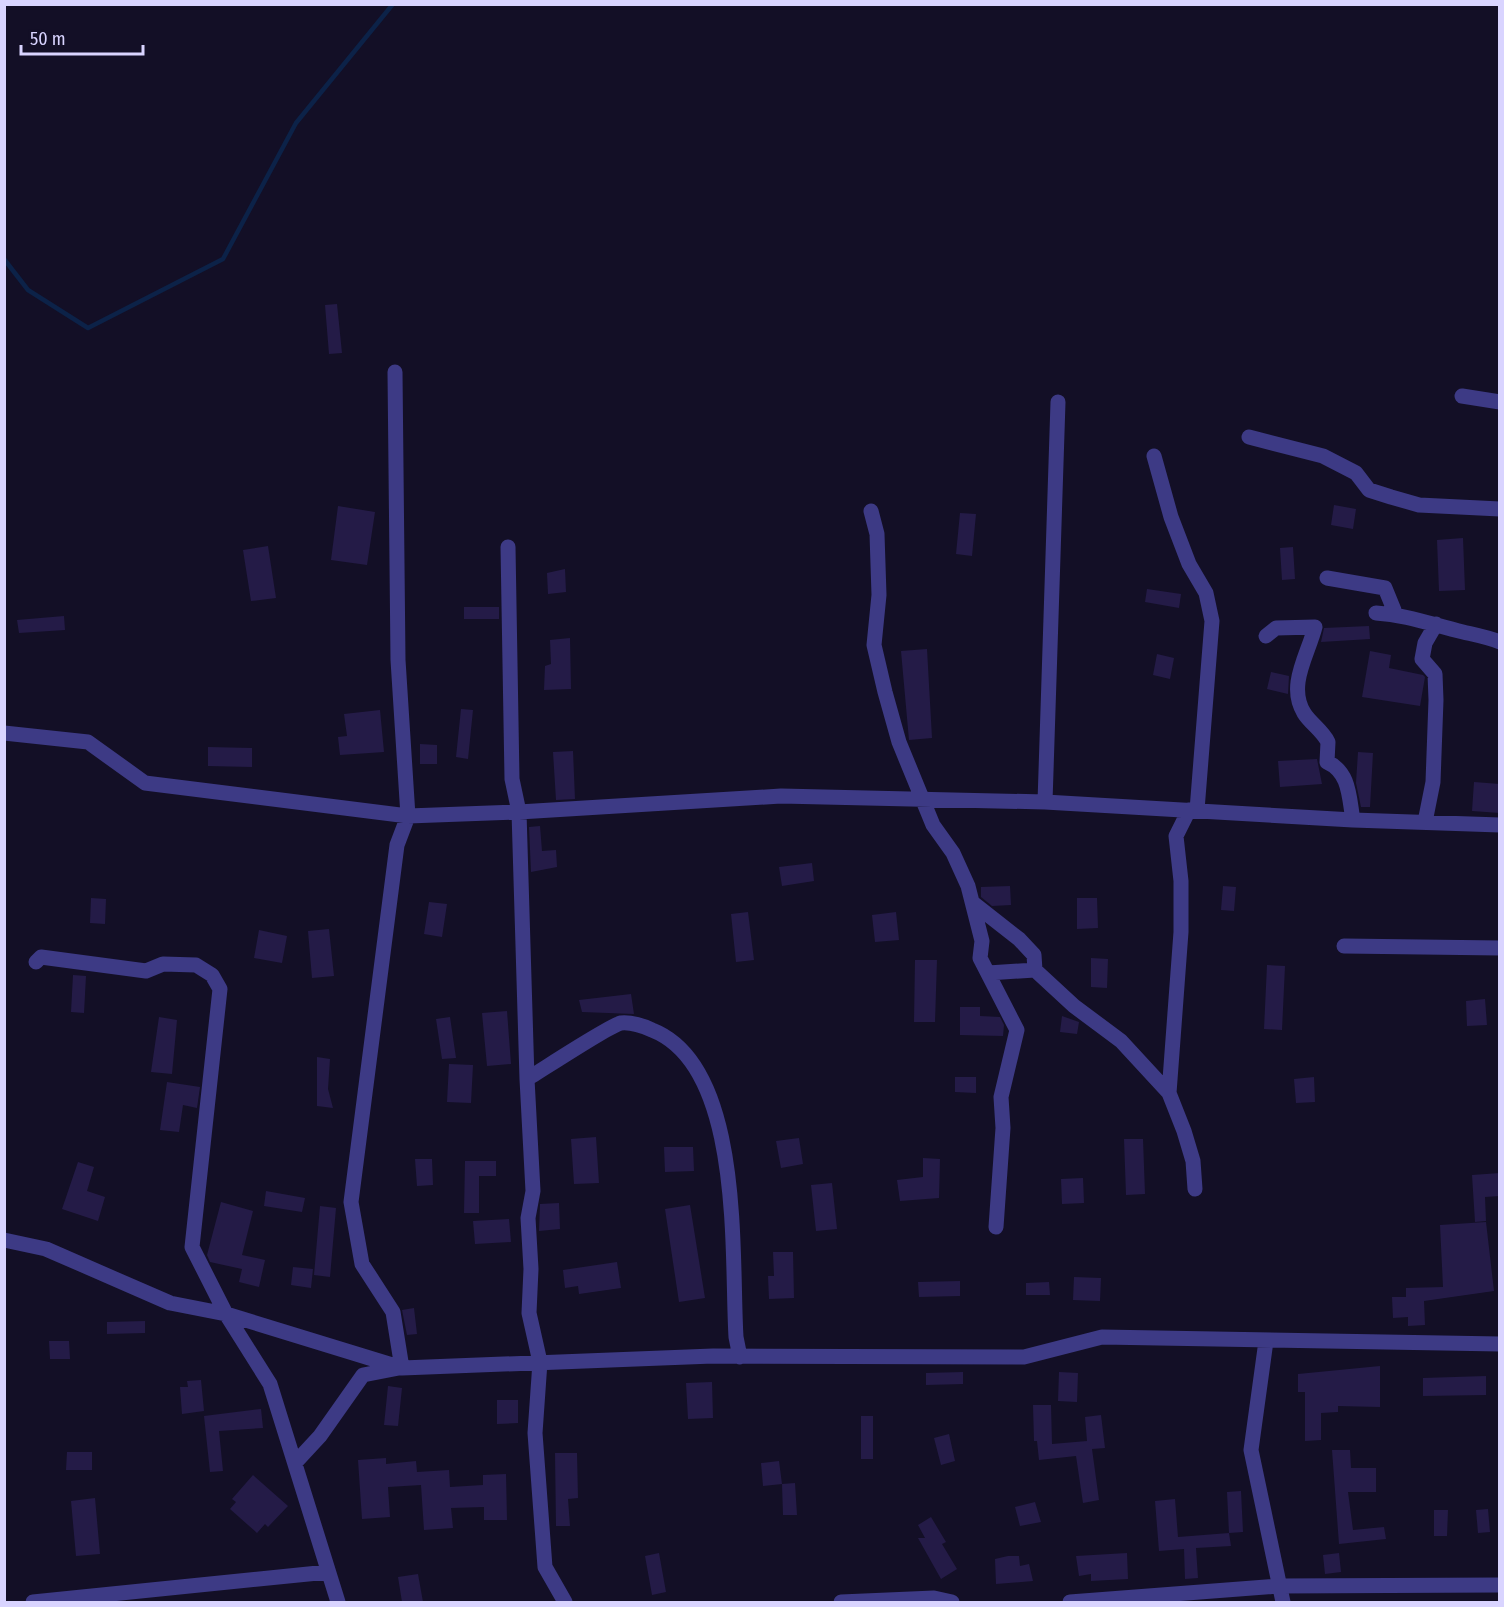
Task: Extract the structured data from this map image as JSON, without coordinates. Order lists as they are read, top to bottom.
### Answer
{
  "scale_bar": "50 m"
}
